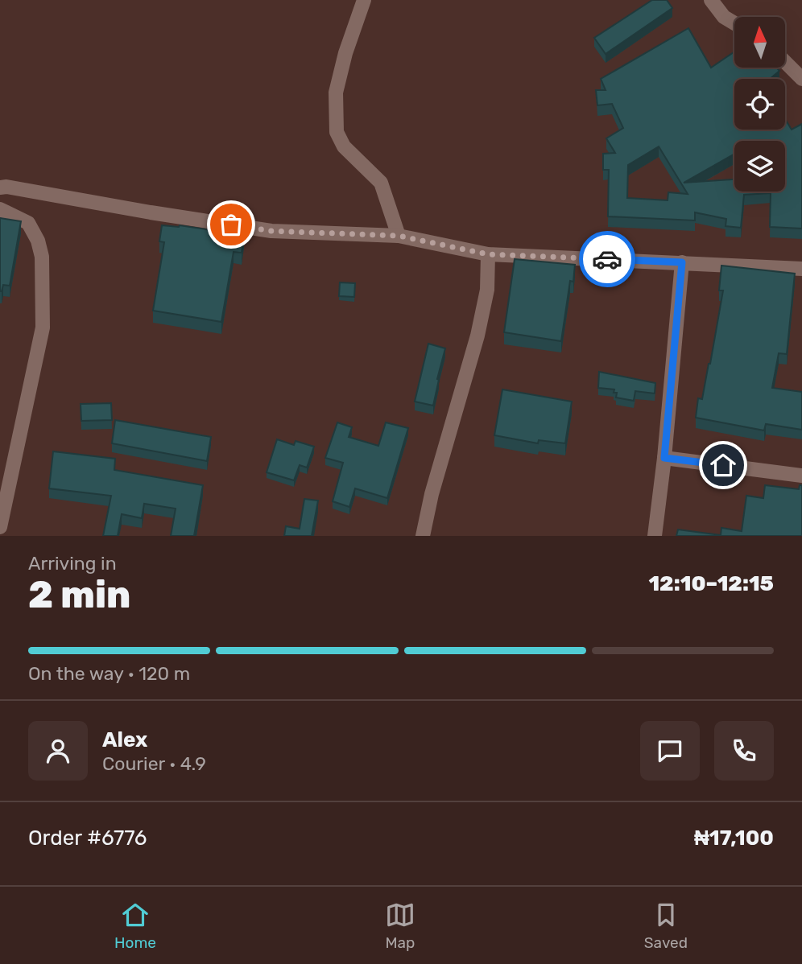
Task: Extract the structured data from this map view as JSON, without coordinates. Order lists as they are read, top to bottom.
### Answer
{
  "north": "top",
  "page": {
    "heading": ["2 min", "Arriving in", "12:10–12:15"],
    "panel": [
      "Alex",
      "Courier · 4.9",
      "Order #6776",
      "₦17,100"
    ],
    "bar": "On the way · 120 m",
    "tabs": ["Home", "Map", "Saved"]
  }
}
